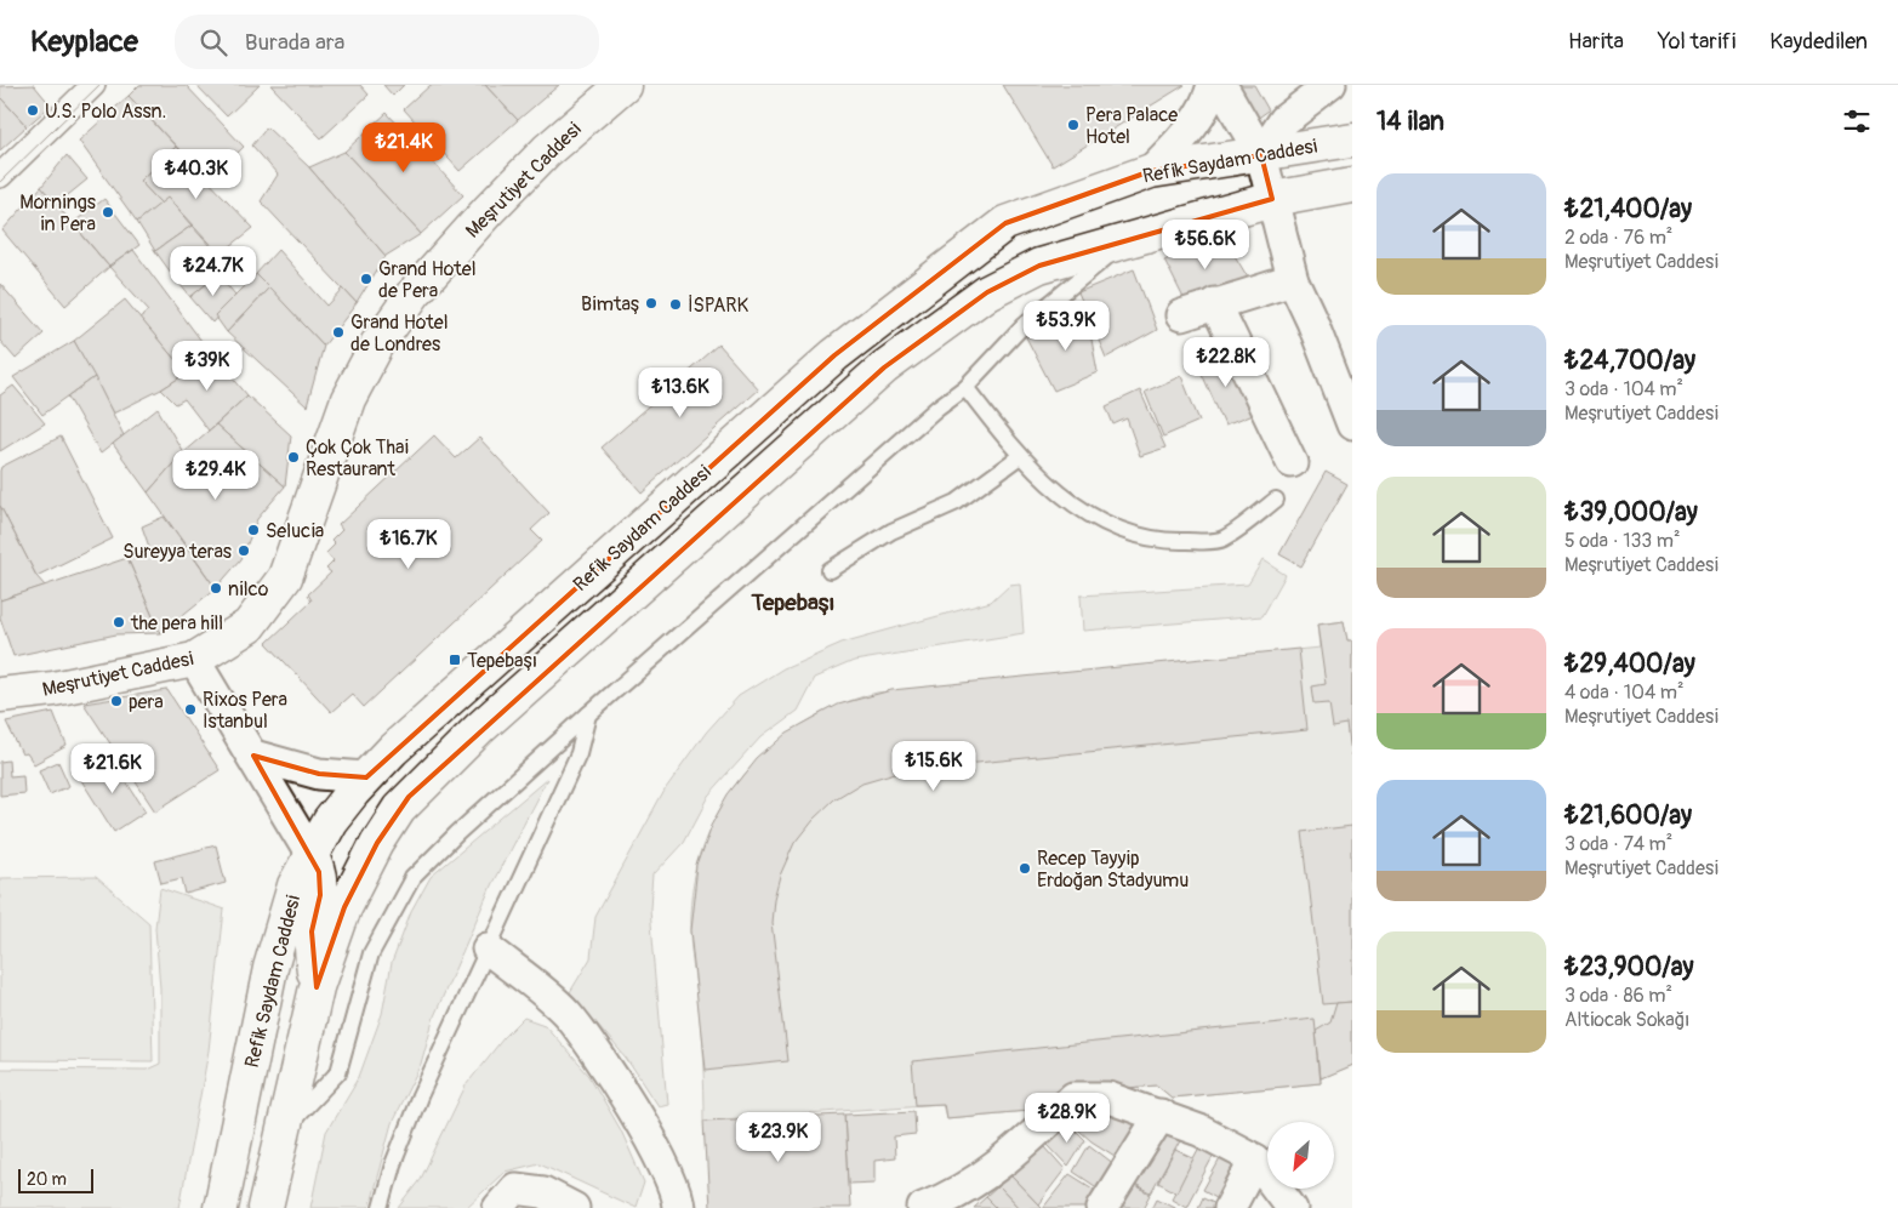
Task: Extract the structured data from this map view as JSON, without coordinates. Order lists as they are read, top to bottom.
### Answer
{
  "streets": {
    "main road": ["Refik Saydam Caddesi", "Meşrutiyet Caddesi"]
  },
  "districts": ["Tepebaşı"],
  "places": {
    "other": [
      "U.S. Polo Assn.",
      "Pera Palace Hotel",
      "Mornings in Pera",
      "Grand Hotel de Pera",
      "Bimtaş",
      "İSPARK",
      "Grand Hotel de Londres",
      "Çok Çok Thai Restaurant",
      "Selucia",
      "Sureyya teras",
      "nilco",
      "the pera hill",
      "pera",
      "Rixos Pera Istanbul",
      "Recep Tayyip Erdoğan Stadyumu"
    ],
    "transit": ["Tepebaşı"]
  },
  "scale_bar": "20 m",
  "north": "bottom left",
  "page": {
    "header": "Keyplace",
    "search": "Burada ara",
    "nav": ["Harita", "Yol tarifi", "Kaydedilen"],
    "heading": "14 ilan",
    "price": [
      "₺21.4K",
      "₺40.3K",
      "₺56.6K",
      "₺24.7K",
      "₺53.9K",
      "₺22.8K",
      "₺39K",
      "₺13.6K",
      "₺29.4K",
      "₺16.7K",
      "₺15.6K",
      "₺21.6K",
      "₺28.9K",
      "₺23.9K"
    ],
    "list": [
      {
        "name": "₺21,400/ay",
        "note": "2 oda · 76 m² · Meşrutiyet Caddesi"
      },
      {
        "name": "₺24,700/ay",
        "note": "3 oda · 104 m² · Meşrutiyet Caddesi"
      },
      {
        "name": "₺39,000/ay",
        "note": "5 oda · 133 m² · Meşrutiyet Caddesi"
      },
      {
        "name": "₺29,400/ay",
        "note": "4 oda · 104 m² · Meşrutiyet Caddesi"
      },
      {
        "name": "₺21,600/ay",
        "note": "3 oda · 74 m² · Meşrutiyet Caddesi"
      },
      {
        "name": "₺23,900/ay",
        "note": "3 oda · 86 m² · Altiocak Sokağı"
      }
    ],
    "scale": "20 m"
  }
}
